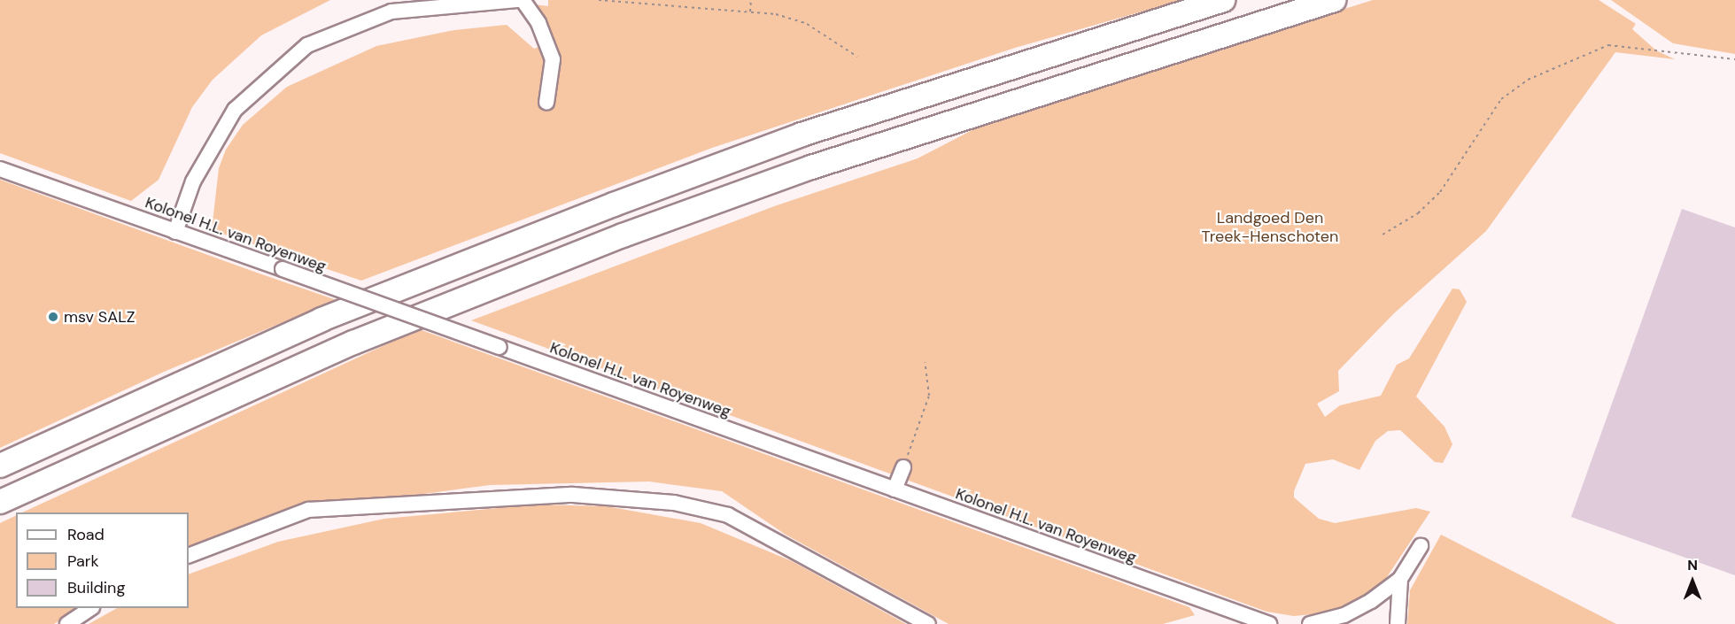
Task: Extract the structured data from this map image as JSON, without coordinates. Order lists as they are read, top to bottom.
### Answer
{
  "streets": {
    "street": ["Kolonel H.L. van Royenweg"]
  },
  "parks": ["Landgoed Den Treek-Henschoten"],
  "places": ["msv SALZ"],
  "legend": ["Road", "Park", "Building"],
  "north": "top"
}
